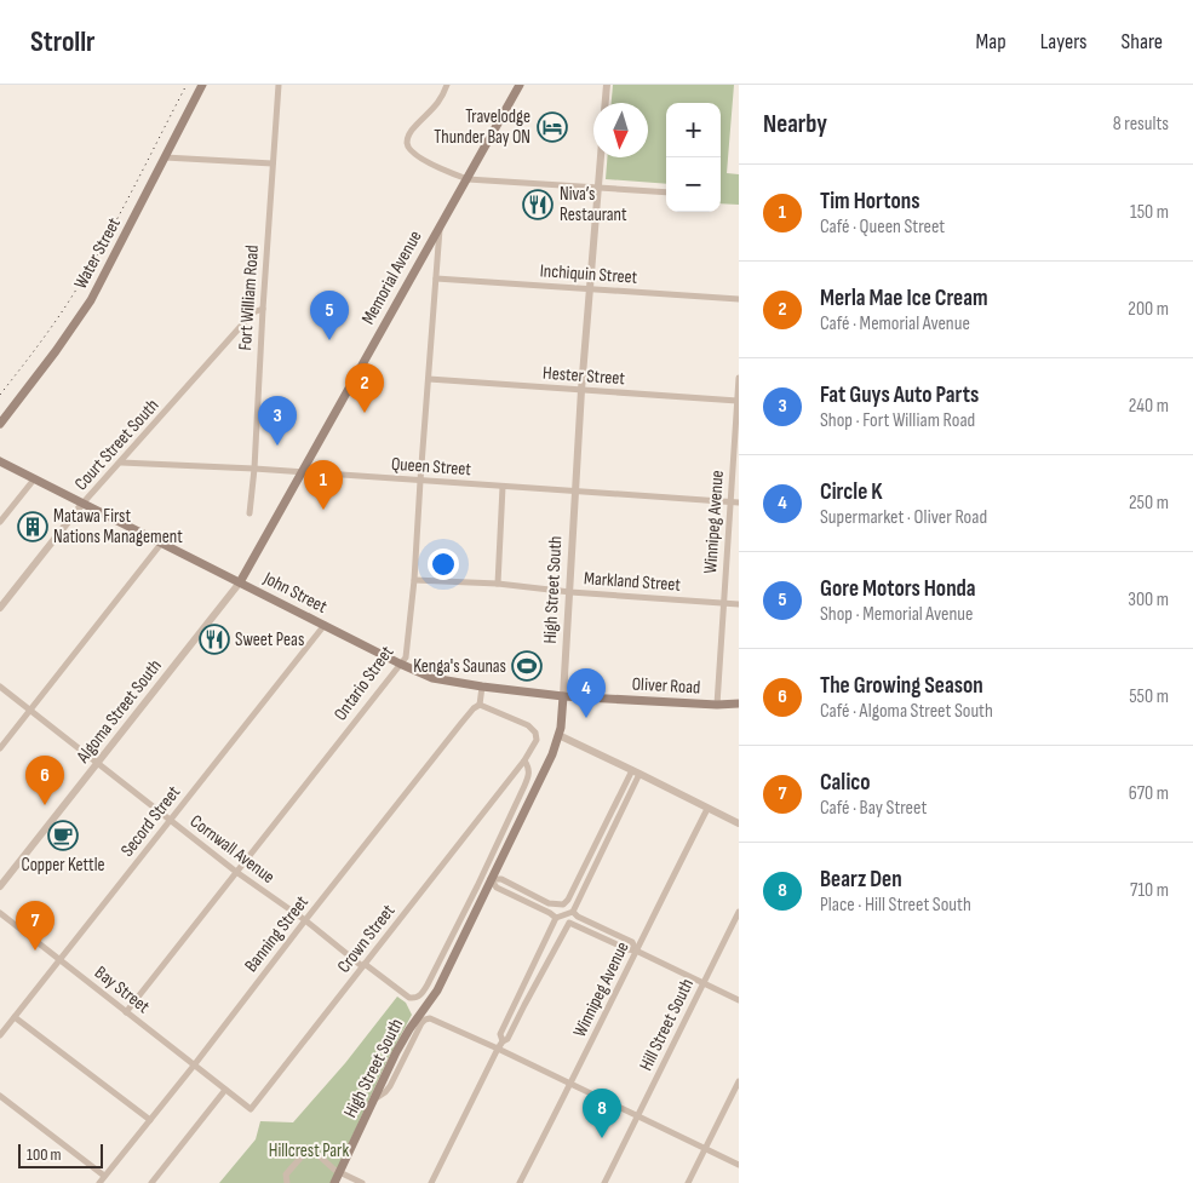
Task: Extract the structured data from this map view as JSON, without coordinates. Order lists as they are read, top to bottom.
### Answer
{
  "streets": {
    "main road": [
      "Water Street",
      "Memorial Avenue",
      "High Street South",
      "John Street",
      "Oliver Road"
    ],
    "street": [
      "Inchiquin Street",
      "Fort William Road",
      "Hester Street",
      "Court Street South",
      "Queen Street",
      "Winnipeg Avenue",
      "Markland Street",
      "Ontario Street",
      "Algoma Street South",
      "Secord Street",
      "Cornwall Avenue",
      "Banning Street",
      "Crown Street",
      "Bay Street",
      "Hill Street South"
    ]
  },
  "crossings": [
    ["Inchiquin Street", "High Street South"],
    ["Inchiquin Street", "Ontario Street"],
    ["Memorial Avenue", "Queen Street"],
    ["Memorial Avenue", "John Street"],
    ["Memorial Avenue", "Ontario Street"],
    ["Memorial Avenue", "Algoma Street South"],
    ["Fort William Road", "Court Street South"],
    ["Fort William Road", "Queen Street"],
    ["Hester Street", "Winnipeg Avenue"],
    ["Hester Street", "High Street South"],
    ["Hester Street", "Ontario Street"],
    ["Court Street South", "Queen Street"],
    ["Court Street South", "John Street"],
    ["Queen Street", "Winnipeg Avenue"],
    ["Queen Street", "High Street South"],
    ["Queen Street", "Ontario Street"],
    ["Winnipeg Avenue", "Markland Street"],
    ["Winnipeg Avenue", "Oliver Road"],
    ["Markland Street", "High Street South"],
    ["Markland Street", "Ontario Street"],
    ["High Street South", "Oliver Road"],
    ["John Street", "Ontario Street"],
    ["John Street", "Oliver Road"],
    ["John Street", "Algoma Street South"],
    ["John Street", "Secord Street"],
    ["Ontario Street", "Cornwall Avenue"],
    ["Ontario Street", "Bay Street"],
    ["Algoma Street South", "Cornwall Avenue"],
    ["Secord Street", "Cornwall Avenue"],
    ["Secord Street", "Bay Street"],
    ["Cornwall Avenue", "Banning Street"],
    ["Cornwall Avenue", "Crown Street"],
    ["Banning Street", "Bay Street"],
    ["Crown Street", "Bay Street"]
  ],
  "parks": ["Hillcrest Park"],
  "places": {
    "hotel": ["Travelodge Thunder Bay ON"],
    "restaurant": ["Niva’s Restaurant", "Sweet Peas"],
    "building": ["Matawa First Nations Management"],
    "sports": ["Kenga's Saunas"],
    "cafe": ["Copper Kettle"]
  },
  "scale_bar": "100 m",
  "north": "bottom",
  "page": {
    "header": "Strollr",
    "nav": ["Map", "Layers", "Share"],
    "heading": ["Nearby", "8 results"],
    "map_buttons": ["+", "−"],
    "list": [
      {
        "mark": "1",
        "name": "Tim Hortons",
        "note": "Café · Queen Street",
        "value": "150 m"
      },
      {
        "mark": "2",
        "name": "Merla Mae Ice Cream",
        "note": "Café · Memorial Avenue",
        "value": "200 m"
      },
      {
        "mark": "3",
        "name": "Fat Guys Auto Parts",
        "note": "Shop · Fort William Road",
        "value": "240 m"
      },
      {
        "mark": "4",
        "name": "Circle K",
        "note": "Supermarket · Oliver Road",
        "value": "250 m"
      },
      {
        "mark": "5",
        "name": "Gore Motors Honda",
        "note": "Shop · Memorial Avenue",
        "value": "300 m"
      },
      {
        "mark": "6",
        "name": "The Growing Season",
        "note": "Café · Algoma Street South",
        "value": "550 m"
      },
      {
        "mark": "7",
        "name": "Calico",
        "note": "Café · Bay Street",
        "value": "670 m"
      },
      {
        "mark": "8",
        "name": "Bearz Den",
        "note": "Place · Hill Street South",
        "value": "710 m"
      }
    ],
    "pins": [
      "5",
      "2",
      "3",
      "1",
      "4",
      "6",
      "7",
      "8"
    ],
    "scale": "100 m"
  }
}
